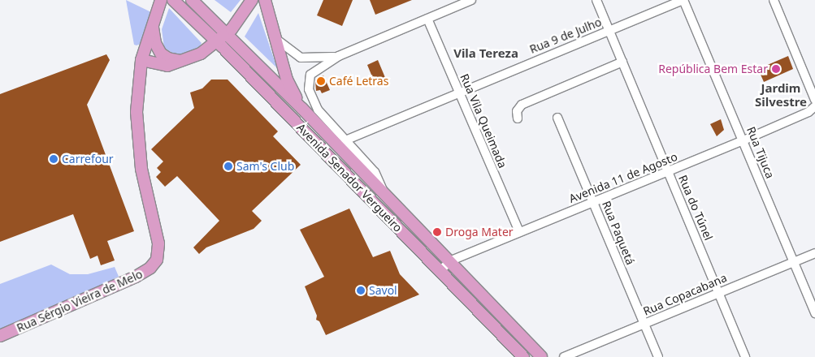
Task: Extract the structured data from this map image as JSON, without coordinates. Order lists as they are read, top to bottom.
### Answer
{
  "streets": {
    "main road": ["Avenida Senador Vergueiro", "Rua Sérgio Vieira de Melo"],
    "street": [
      "Rua 9 de Julho",
      "Rua Vila Queimada",
      "Rua Tijuca",
      "Avenida 11 de Agosto",
      "Rua do Túnel",
      "Rua Paquetá",
      "Rua Copacabana"
    ]
  },
  "crossings": [
    ["Rua 9 de Julho", "Rua Vila Queimada"],
    ["Rua 9 de Julho", "Rua Tijuca"],
    ["Rua 9 de Julho", "Rua do Túnel"],
    ["Rua Vila Queimada", "Avenida 11 de Agosto"],
    ["Rua Tijuca", "Avenida 11 de Agosto"],
    ["Rua Tijuca", "Rua Copacabana"],
    ["Avenida Senador Vergueiro", "Avenida 11 de Agosto"],
    ["Avenida 11 de Agosto", "Rua do Túnel"],
    ["Avenida 11 de Agosto", "Rua Paquetá"],
    ["Rua do Túnel", "Rua Copacabana"],
    ["Rua Paquetá", "Rua Copacabana"]
  ],
  "districts": ["Vila Tereza", "Jardim Silvestre"],
  "places": [
    "República Bem Estar",
    "Café Letras",
    "Carrefour",
    "Sam's Club",
    "Droga Mater",
    "Savol"
  ]
}
